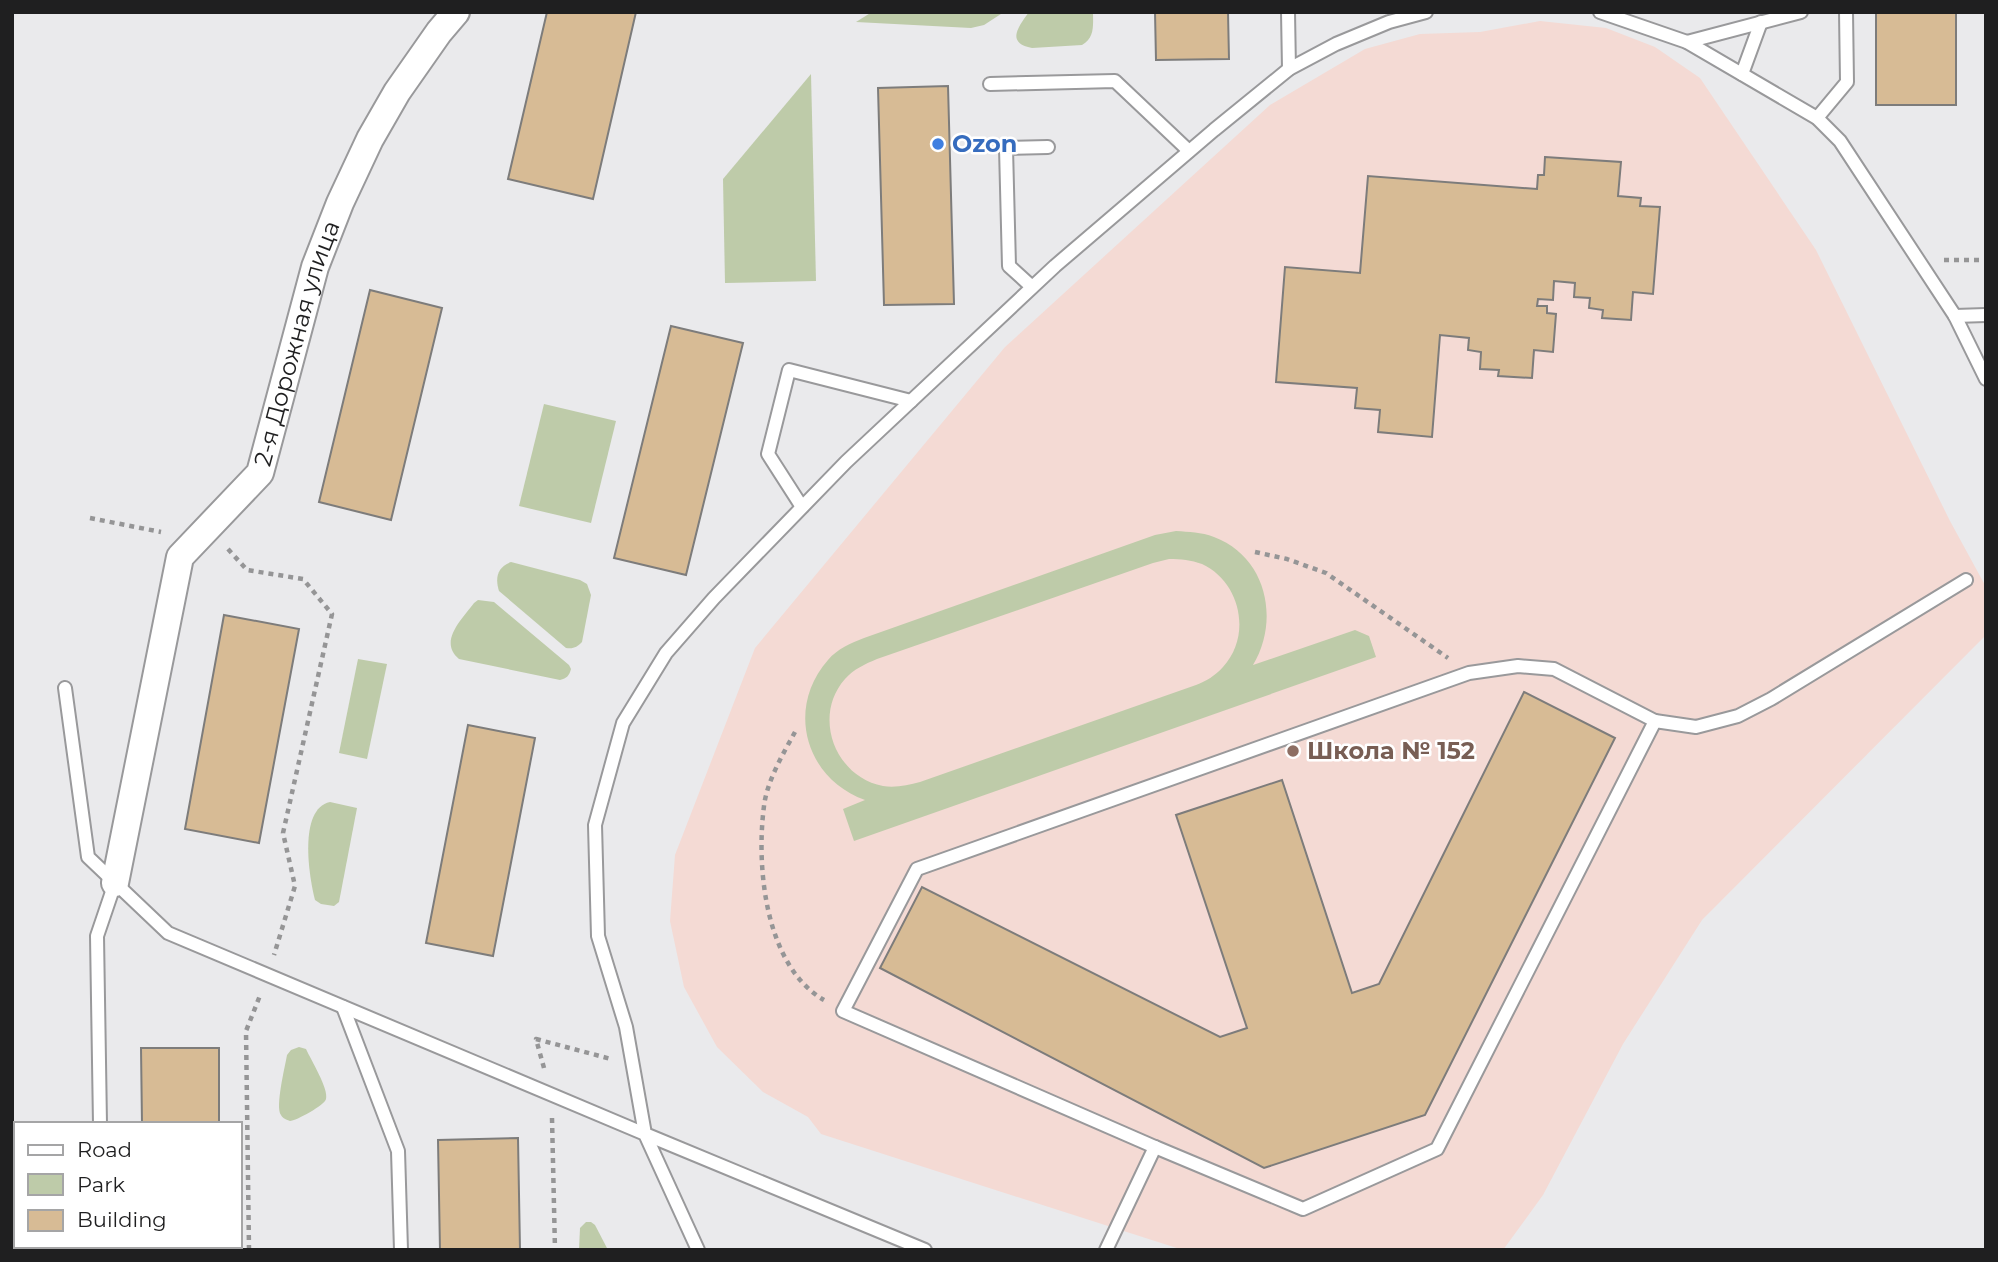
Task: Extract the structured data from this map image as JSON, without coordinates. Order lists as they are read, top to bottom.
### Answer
{
  "streets": {
    "street": ["2-я Дорожная улица"]
  },
  "places": ["Ozon", "Школа № 152"],
  "legend": ["Road", "Park", "Building"]
}
